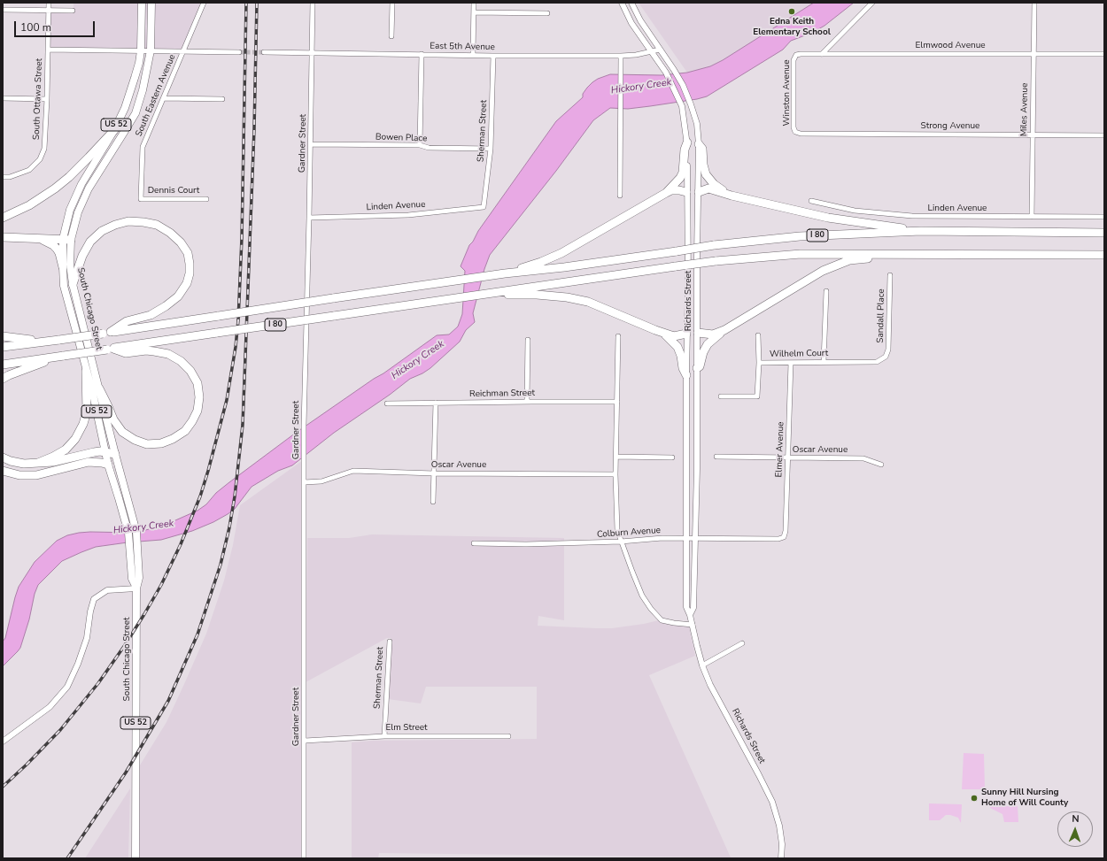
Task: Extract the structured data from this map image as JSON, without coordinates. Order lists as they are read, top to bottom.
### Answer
{
  "streets": {
    "highway": ["I 80"],
    "main road": ["US 52", "South Chicago Street"],
    "street": [
      "Elmwood Avenue",
      "East 5th Avenue",
      "Winston Avenue",
      "South Eastern Avenue",
      "South Ottawa Street",
      "Miles Avenue",
      "Strong Avenue",
      "Sherman Street",
      "Bowen Place",
      "Gardner Street",
      "Dennis Court",
      "Linden Avenue",
      "Richards Street",
      "Sandall Place",
      "Wilhelm Court",
      "Reichman Street",
      "Elmer Avenue",
      "Oscar Avenue",
      "Colburn Avenue",
      "Elm Street"
    ]
  },
  "crossings": [
    ["Elmwood Avenue", "Winston Avenue"],
    ["Elmwood Avenue", "Miles Avenue"],
    ["East 5th Avenue", "Sherman Street"],
    ["East 5th Avenue", "Gardner Street"],
    ["East 5th Avenue", "Richards Street"],
    ["Winston Avenue", "Strong Avenue"],
    ["South Eastern Avenue", "Dennis Court"],
    ["Miles Avenue", "Strong Avenue"],
    ["Miles Avenue", "Linden Avenue"],
    ["Sherman Street", "Bowen Place"],
    ["Sherman Street", "Linden Avenue"],
    ["Sherman Street", "Elm Street"],
    ["Bowen Place", "Gardner Street"],
    ["Gardner Street", "Linden Avenue"],
    ["Gardner Street", "Oscar Avenue"],
    ["Gardner Street", "Elm Street"],
    ["Richards Street", "Colburn Avenue"],
    ["Sandall Place", "Wilhelm Court"],
    ["Wilhelm Court", "Elmer Avenue"],
    ["Elmer Avenue", "Oscar Avenue"],
    ["Elmer Avenue", "Colburn Avenue"]
  ],
  "water": ["Hickory Creek"],
  "places": ["Edna Keith Elementary School", "Sunny Hill Nursing Home of Will County"],
  "scale_bar": "100 m",
  "north": "top"
}
